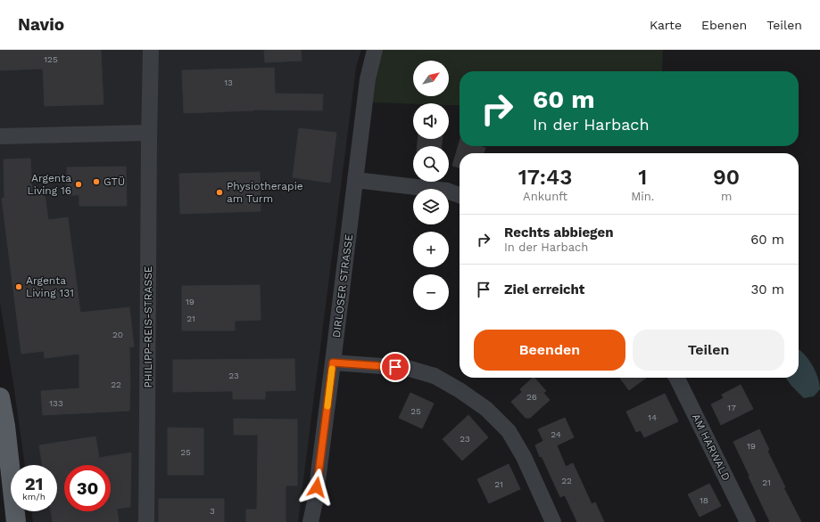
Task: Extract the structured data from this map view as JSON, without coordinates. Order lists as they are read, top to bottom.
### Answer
{
  "streets": {
    "street": ["DIRLOSER STRASSE", "PHILIPP-REIS-STRASSE", "AM HARWALD"]
  },
  "places": [
    "GTÜ",
    "Argenta Living 16",
    "Physiotherapie am Turm",
    "Argenta Living 131"
  ],
  "house_numbers": [
    "125",
    "13",
    "19",
    "21",
    "20",
    "23",
    "22",
    "26",
    "133",
    "17",
    "25",
    "14",
    "24",
    "23",
    "19",
    "25",
    "22",
    "21",
    "21",
    "18",
    "3"
  ],
  "north": "top right",
  "page": {
    "header": "Navio",
    "nav": ["Karte", "Ebenen", "Teilen"],
    "map_buttons": ["+", "−"],
    "turn": ["60 m", "In der Harbach"],
    "eta": [
      "17:43",
      "Ankunft",
      "1",
      "Min.",
      "90",
      "m"
    ],
    "list": [
      {
        "name": "Rechts abbiegen",
        "note": "In der Harbach",
        "value": "60 m"
      },
      {
        "name": "Ziel erreicht",
        "value": "30 m"
      }
    ],
    "buttons": ["Beenden", "Teilen"],
    "speed": "21 km/h",
    "limit": "30"
  }
}
